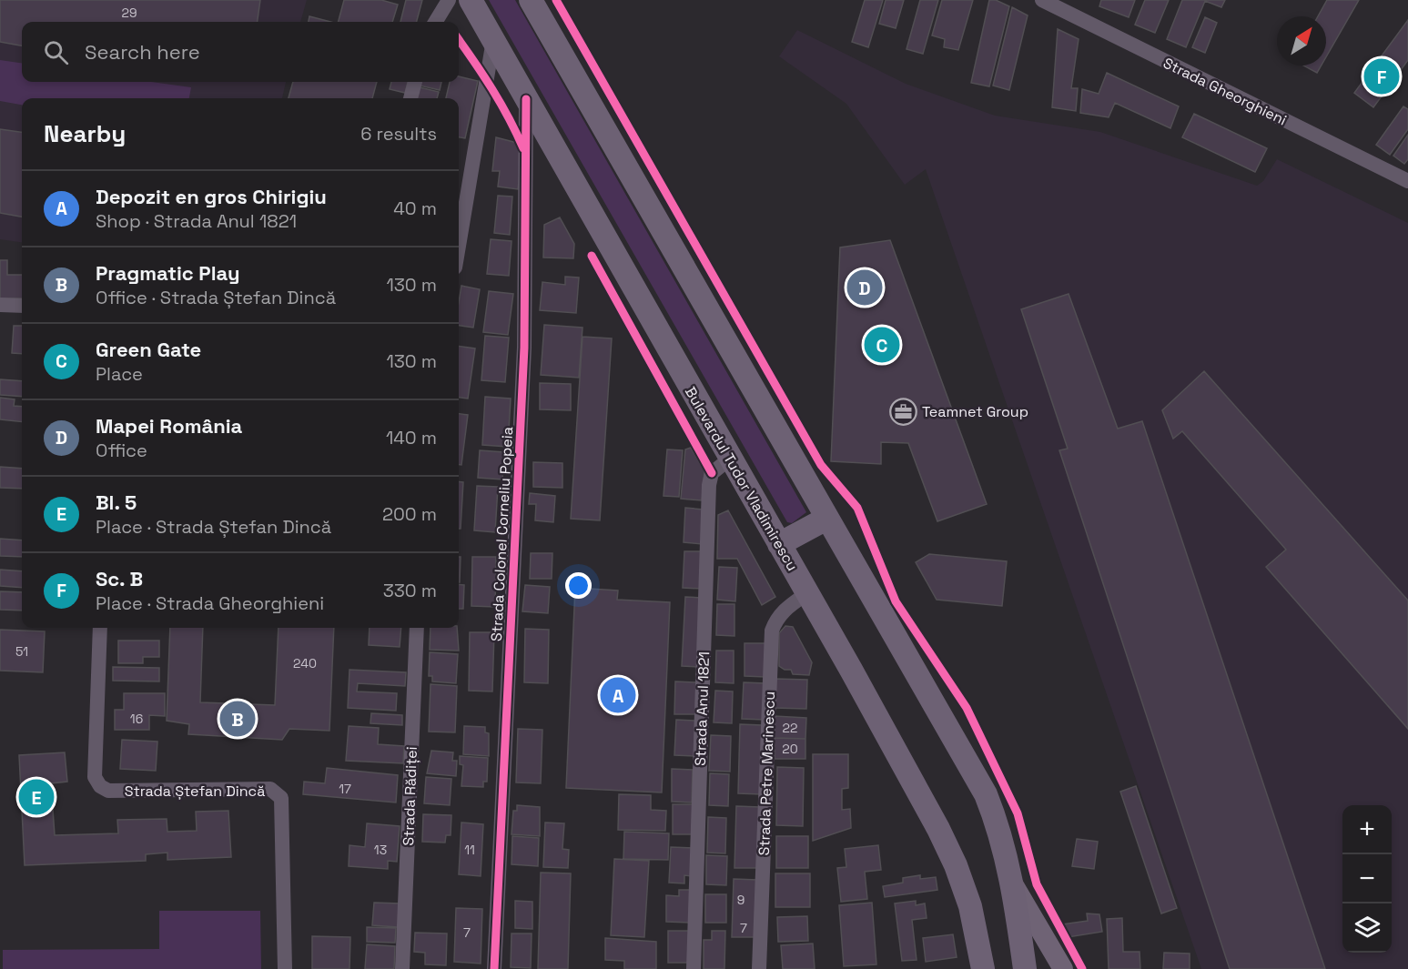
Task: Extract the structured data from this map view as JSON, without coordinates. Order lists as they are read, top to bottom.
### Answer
{
  "streets": {
    "main road": ["Bulevardul Tudor Vladimirescu"],
    "street": [
      "Strada Gheorghieni",
      "Strada Colonel Corneliu Popeia",
      "Strada Anul 1821",
      "Strada Petre Marinescu",
      "Strada Ștefan Dincă",
      "Strada Rădiței"
    ]
  },
  "crossings": [
    ["Bulevardul Tudor Vladimirescu", "Strada Colonel Corneliu Popeia"],
    ["Bulevardul Tudor Vladimirescu", "Strada Anul 1821"],
    ["Bulevardul Tudor Vladimirescu", "Strada Petre Marinescu"]
  ],
  "places": {
    "office": ["Teamnet Group"]
  },
  "house_numbers": [
    "29",
    "51",
    "240",
    "16",
    "22",
    "20",
    "17",
    "13",
    "11",
    "9",
    "7",
    "7"
  ],
  "north": "top right",
  "page": {
    "search": "Search here",
    "pins": [
      "F",
      "D",
      "C",
      "A",
      "B",
      "E"
    ],
    "heading": ["Nearby", "6 results"],
    "list": [
      {
        "mark": "A",
        "name": "Depozit en gros Chirigiu",
        "note": "Shop · Strada Anul 1821",
        "value": "40 m"
      },
      {
        "mark": "B",
        "name": "Pragmatic Play",
        "note": "Office · Strada Ștefan Dincă",
        "value": "130 m"
      },
      {
        "mark": "C",
        "name": "Green Gate",
        "note": "Place",
        "value": "130 m"
      },
      {
        "mark": "D",
        "name": "Mapei România",
        "note": "Office",
        "value": "140 m"
      },
      {
        "mark": "E",
        "name": "Bl. 5",
        "note": "Place · Strada Ștefan Dincă",
        "value": "200 m"
      },
      {
        "mark": "F",
        "name": "Sc. B",
        "note": "Place · Strada Gheorghieni",
        "value": "330 m"
      }
    ],
    "map_buttons": ["+", "−"]
  }
}
